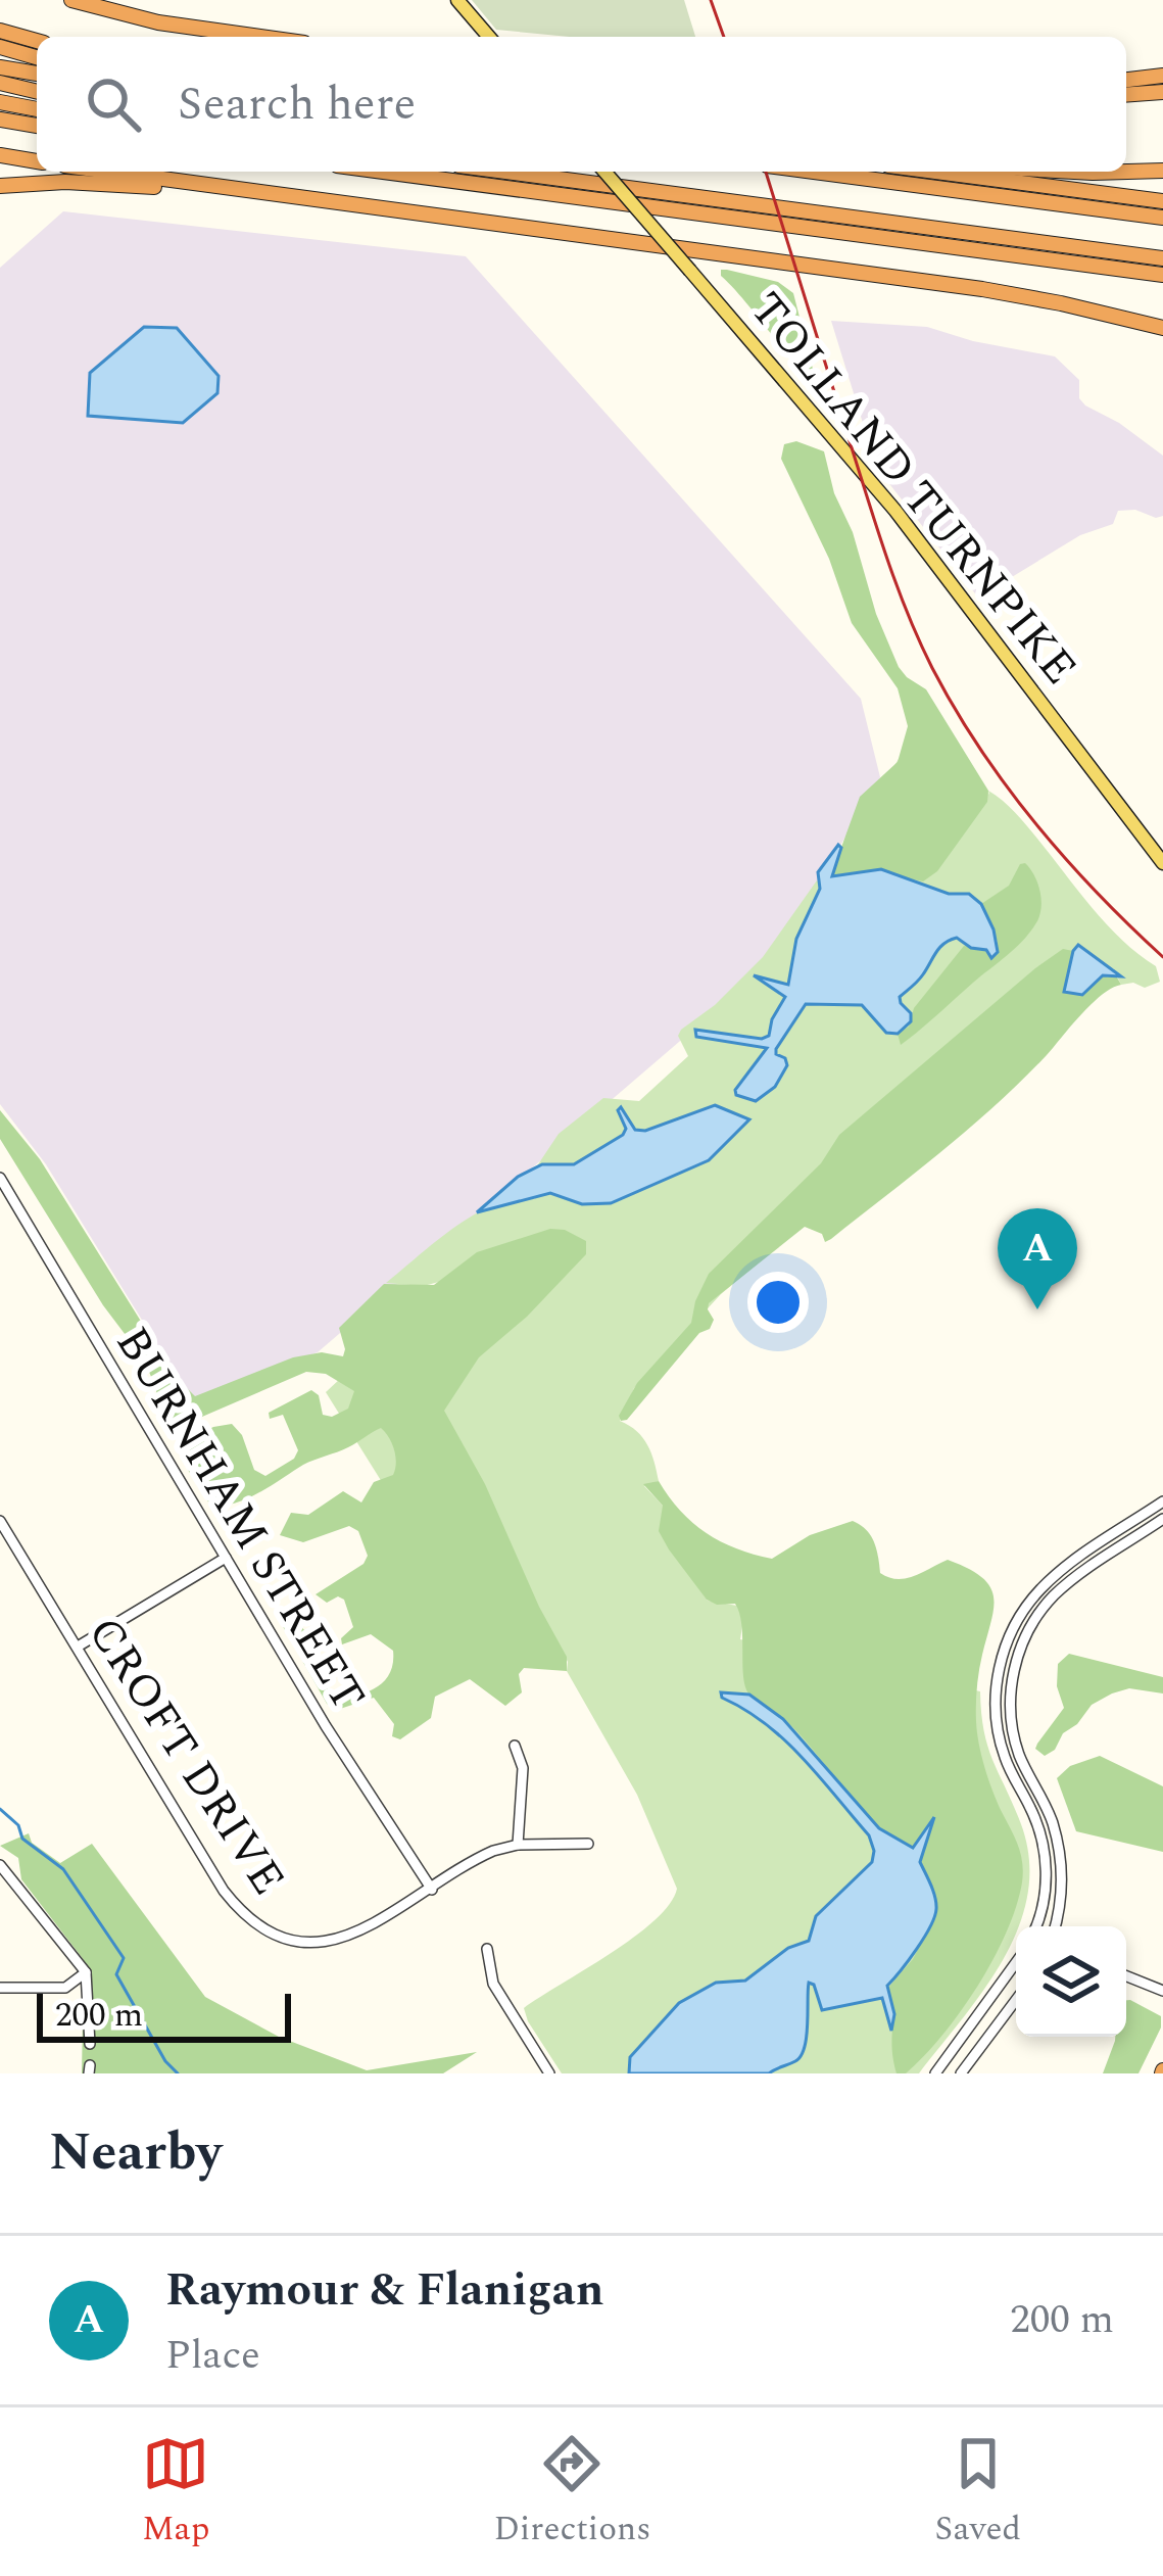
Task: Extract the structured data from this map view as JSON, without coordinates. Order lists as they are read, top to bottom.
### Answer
{
  "streets": {
    "main road": ["TOLLAND TURNPIKE"],
    "street": ["BURNHAM STREET", "CROFT DRIVE"]
  },
  "crossings": [
    ["BURNHAM STREET", "CROFT DRIVE"]
  ],
  "scale_bar": "200 m",
  "page": {
    "search": "Search here",
    "pins": "A",
    "scale": "200 m",
    "heading": "Nearby",
    "list": [
      {
        "mark": "A",
        "name": "Raymour & Flanigan",
        "note": "Place",
        "value": "200 m"
      }
    ],
    "nav": ["Map", "Directions", "Saved"]
  }
}
